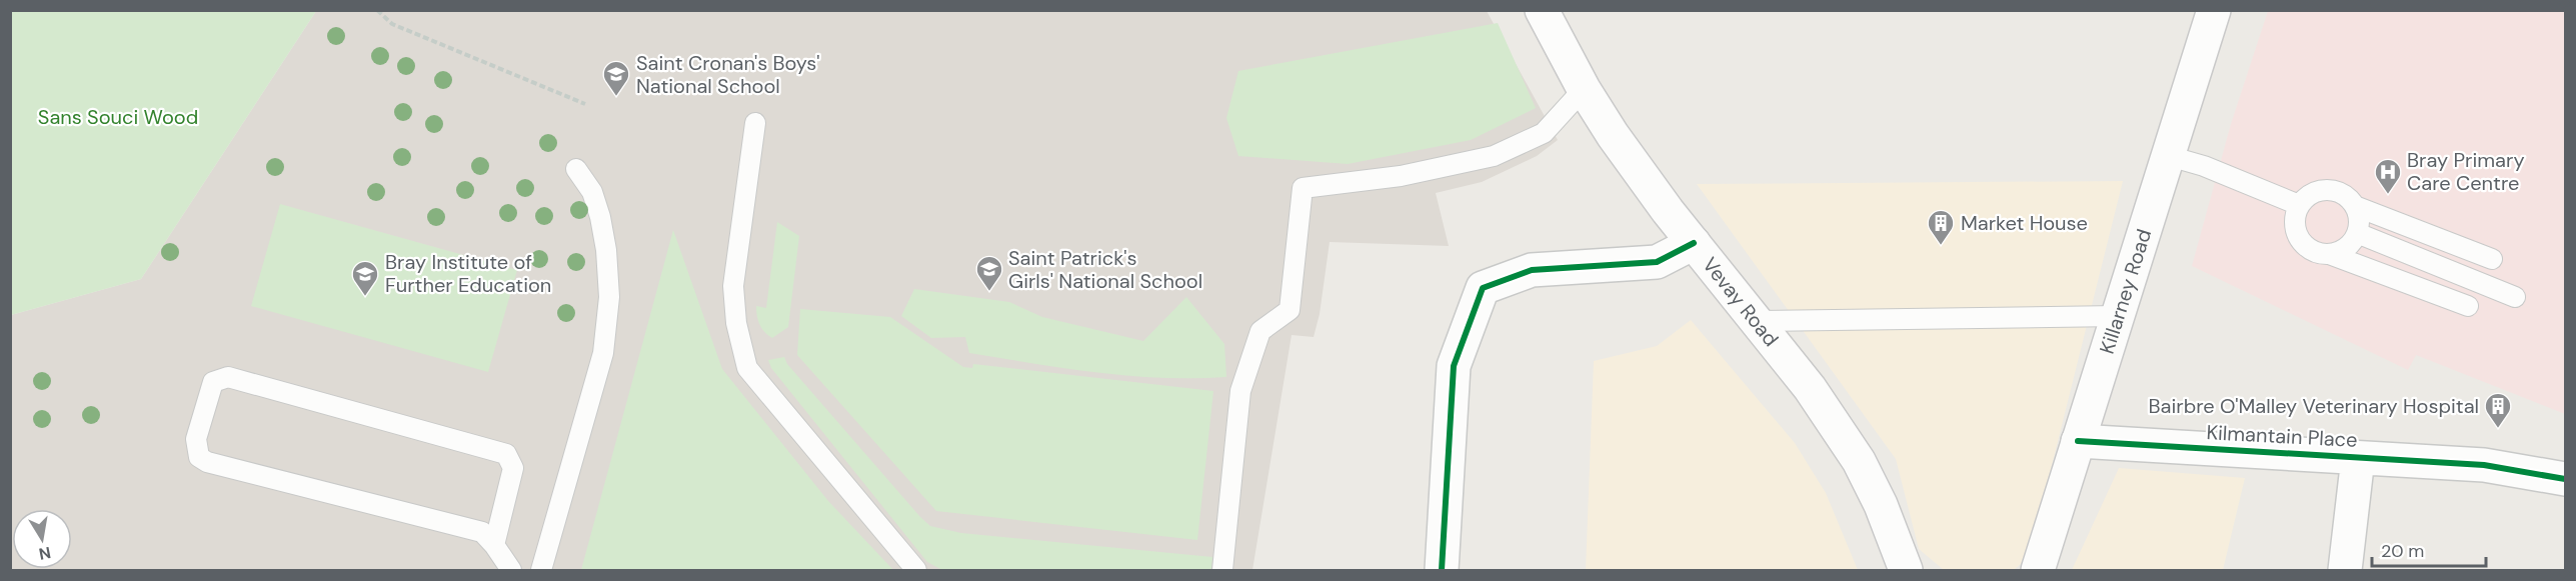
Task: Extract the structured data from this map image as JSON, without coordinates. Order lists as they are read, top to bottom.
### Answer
{
  "streets": {
    "main road": ["Killarney Road", "Vevay Road", "Kilmantain Place"]
  },
  "crossings": [
    ["Killarney Road", "Kilmantain Place"]
  ],
  "parks": ["Sans Souci Wood"],
  "places": {
    "school or university": ["Saint Cronan's Boys' National School", "Saint Patrick's Girls' National School", "Bray Institute of Further Education"],
    "hospital": ["Bray Primary Care Centre"],
    "building": ["Market House", "Bairbre O'Malley Veterinary Hospital"]
  },
  "scale_bar": "20 m",
  "north": "bottom"
}
